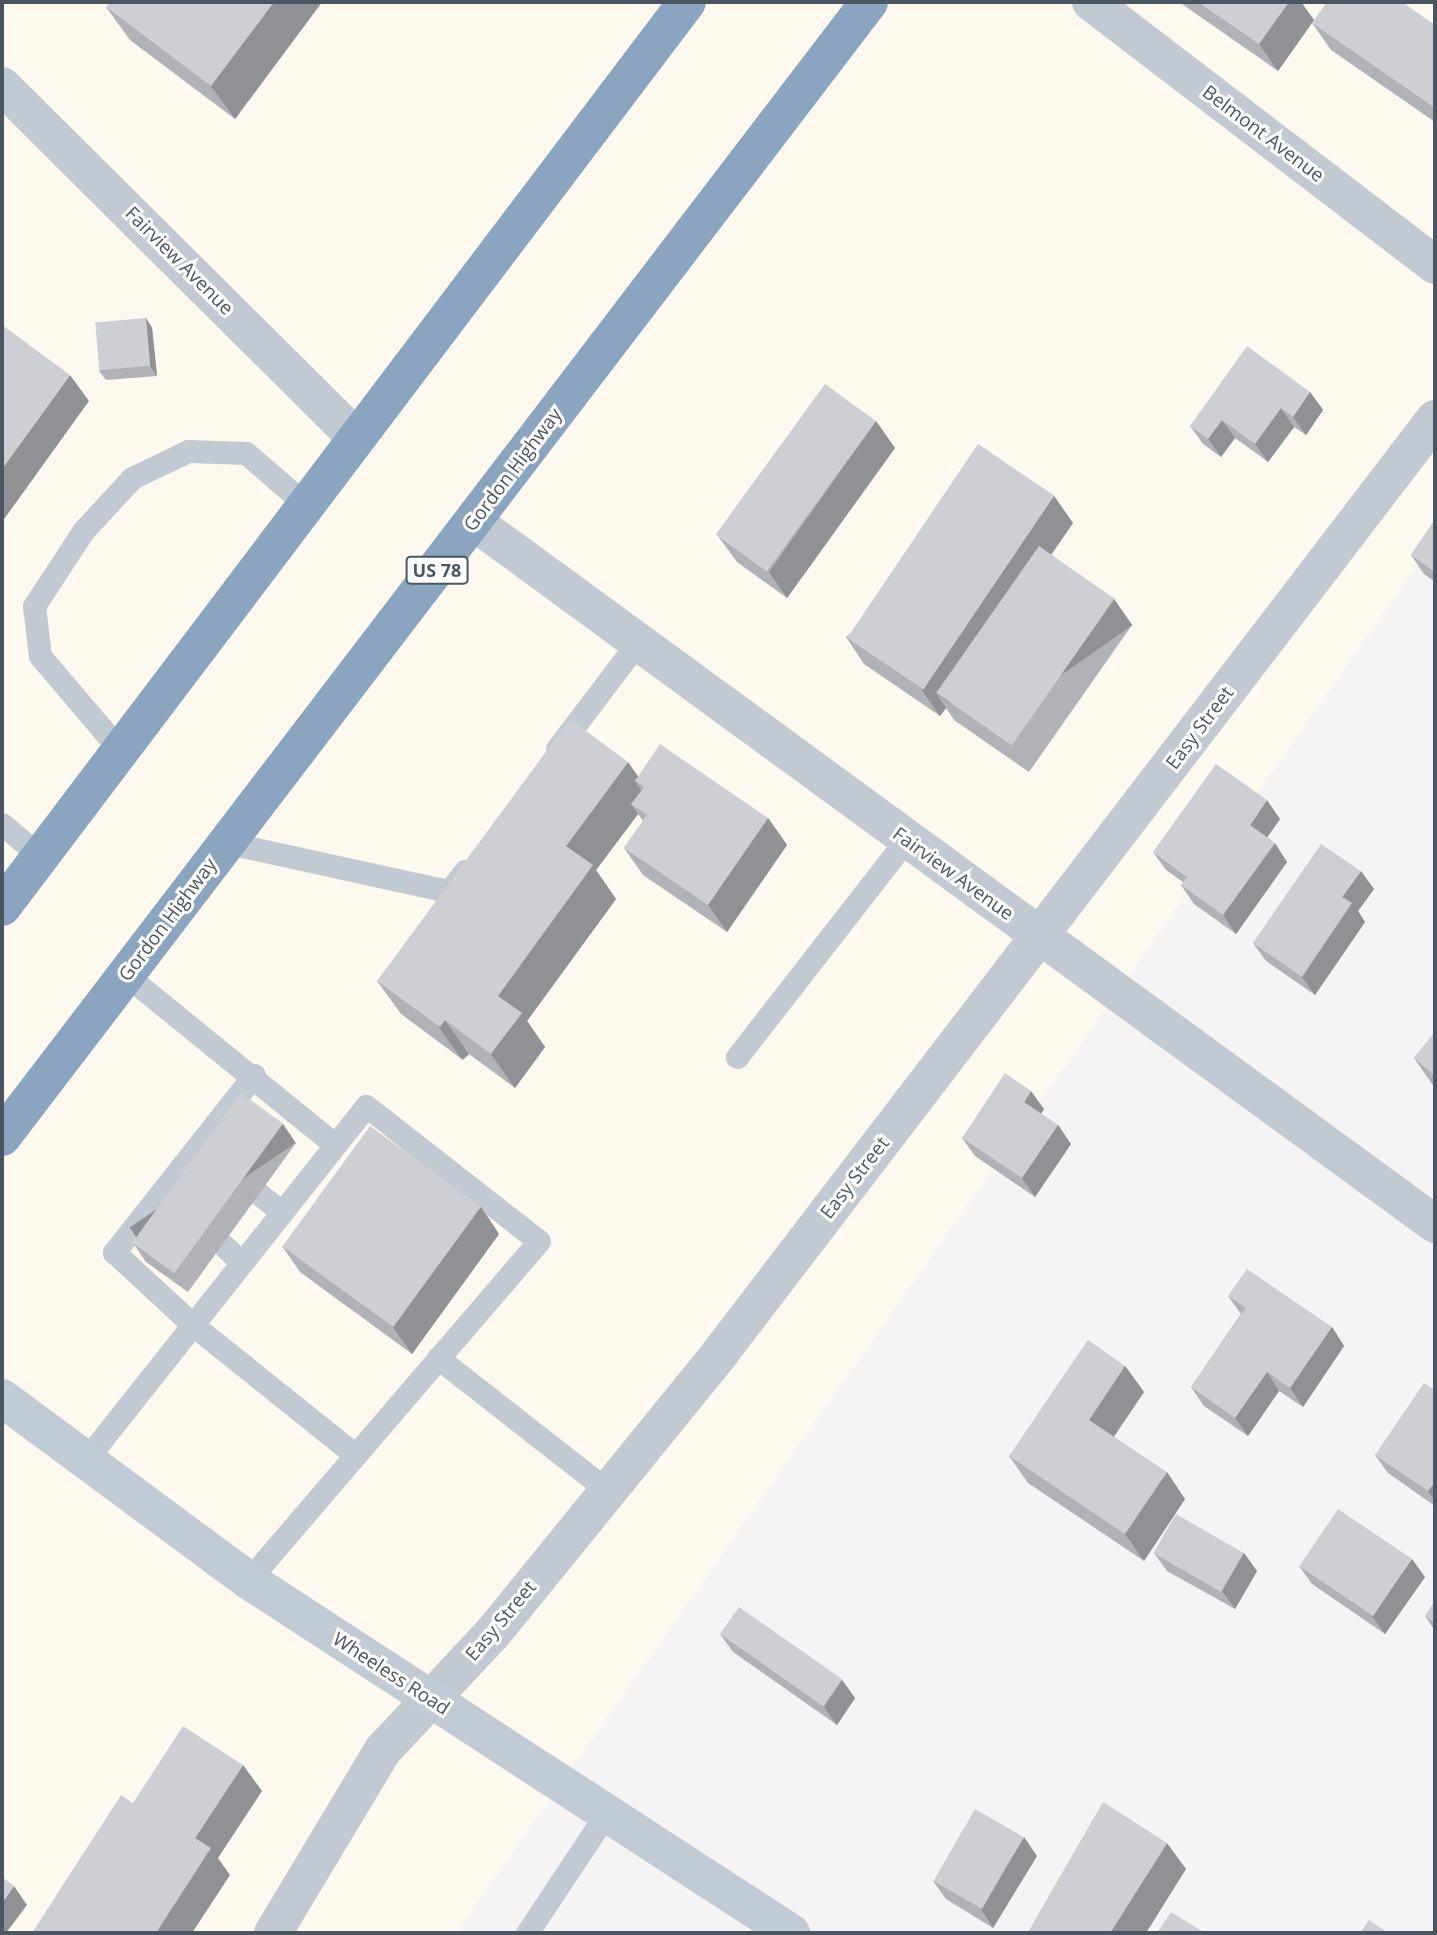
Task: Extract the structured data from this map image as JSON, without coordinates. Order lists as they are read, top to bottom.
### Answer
{
  "streets": {
    "highway": ["Gordon Highway", "US 78"],
    "main road": ["Wheeless Road"],
    "street": ["Belmont Avenue", "Fairview Avenue", "Easy Street"]
  },
  "crossings": [
    ["Fairview Avenue", "Gordon Highway"],
    ["Fairview Avenue", "Easy Street"],
    ["Easy Street", "Wheeless Road"]
  ]
}
